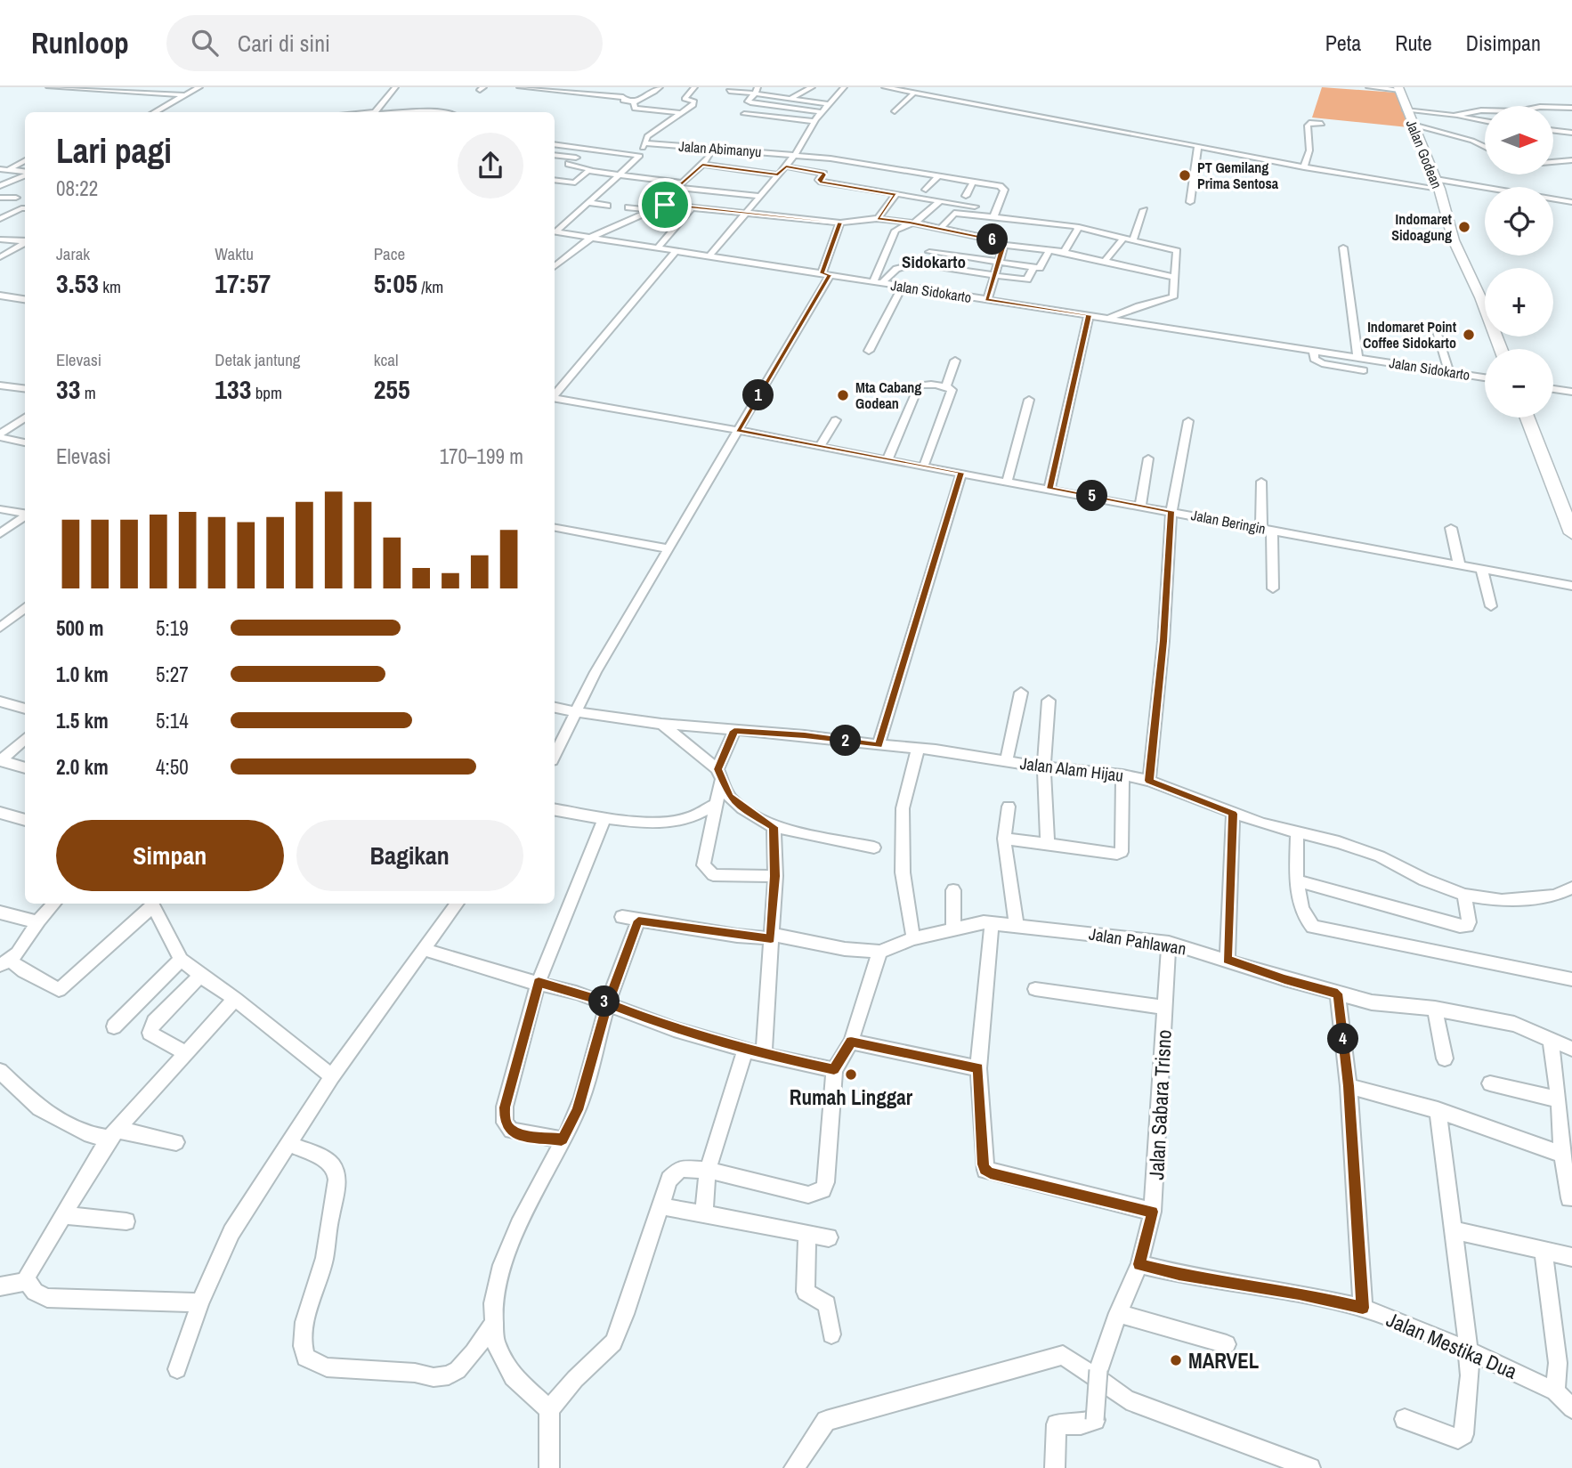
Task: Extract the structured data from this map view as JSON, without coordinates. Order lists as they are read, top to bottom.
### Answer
{
  "streets": {
    "main road": ["Jalan Godean"],
    "street": [
      "Jalan Abimanyu",
      "Jalan Sidokarto",
      "Jalan Beringin",
      "Jalan Alam Hijau",
      "Jalan Pahlawan",
      "Jalan Sabara Trisno",
      "Jalan Mestika Dua"
    ]
  },
  "crossings": [
    ["Jalan Sidokarto", "Jalan Beringin"],
    ["Jalan Pahlawan", "Jalan Sabara Trisno"],
    ["Jalan Sabara Trisno", "Jalan Mestika Dua"]
  ],
  "districts": ["Sidokarto"],
  "places": [
    "PT Gemilang Prima Sentosa",
    "Indomaret Sidoagung",
    "Indomaret Point Coffee Sidokarto",
    "Mta Cabang Godean",
    "Rumah Linggar",
    "MARVEL"
  ],
  "north": "right",
  "page": {
    "header": "Runloop",
    "search": "Cari di sini",
    "nav": ["Peta", "Rute", "Disimpan"],
    "map_buttons": ["+", "−"],
    "heading": ["Lari pagi", "08:22"],
    "stats": [
      ["Jarak", "3.53 km"],
      ["Waktu", "17:57"],
      ["Pace", "5:05 /km"],
      ["Elevasi", "33 m"],
      ["Detak jantung", "133 bpm"],
      ["kcal", "255"]
    ],
    "pins": [
      "6",
      "1",
      "5",
      "2",
      "3",
      "4"
    ],
    "chart": ["Elevasi", "170–199 m"],
    "list": [
      {
        "name": "500 m",
        "note": "5:19"
      },
      {
        "name": "1.0 km",
        "note": "5:27"
      },
      {
        "name": "1.5 km",
        "note": "5:14"
      },
      {
        "name": "2.0 km",
        "note": "4:50"
      }
    ],
    "buttons": ["Simpan", "Bagikan"]
  }
}
